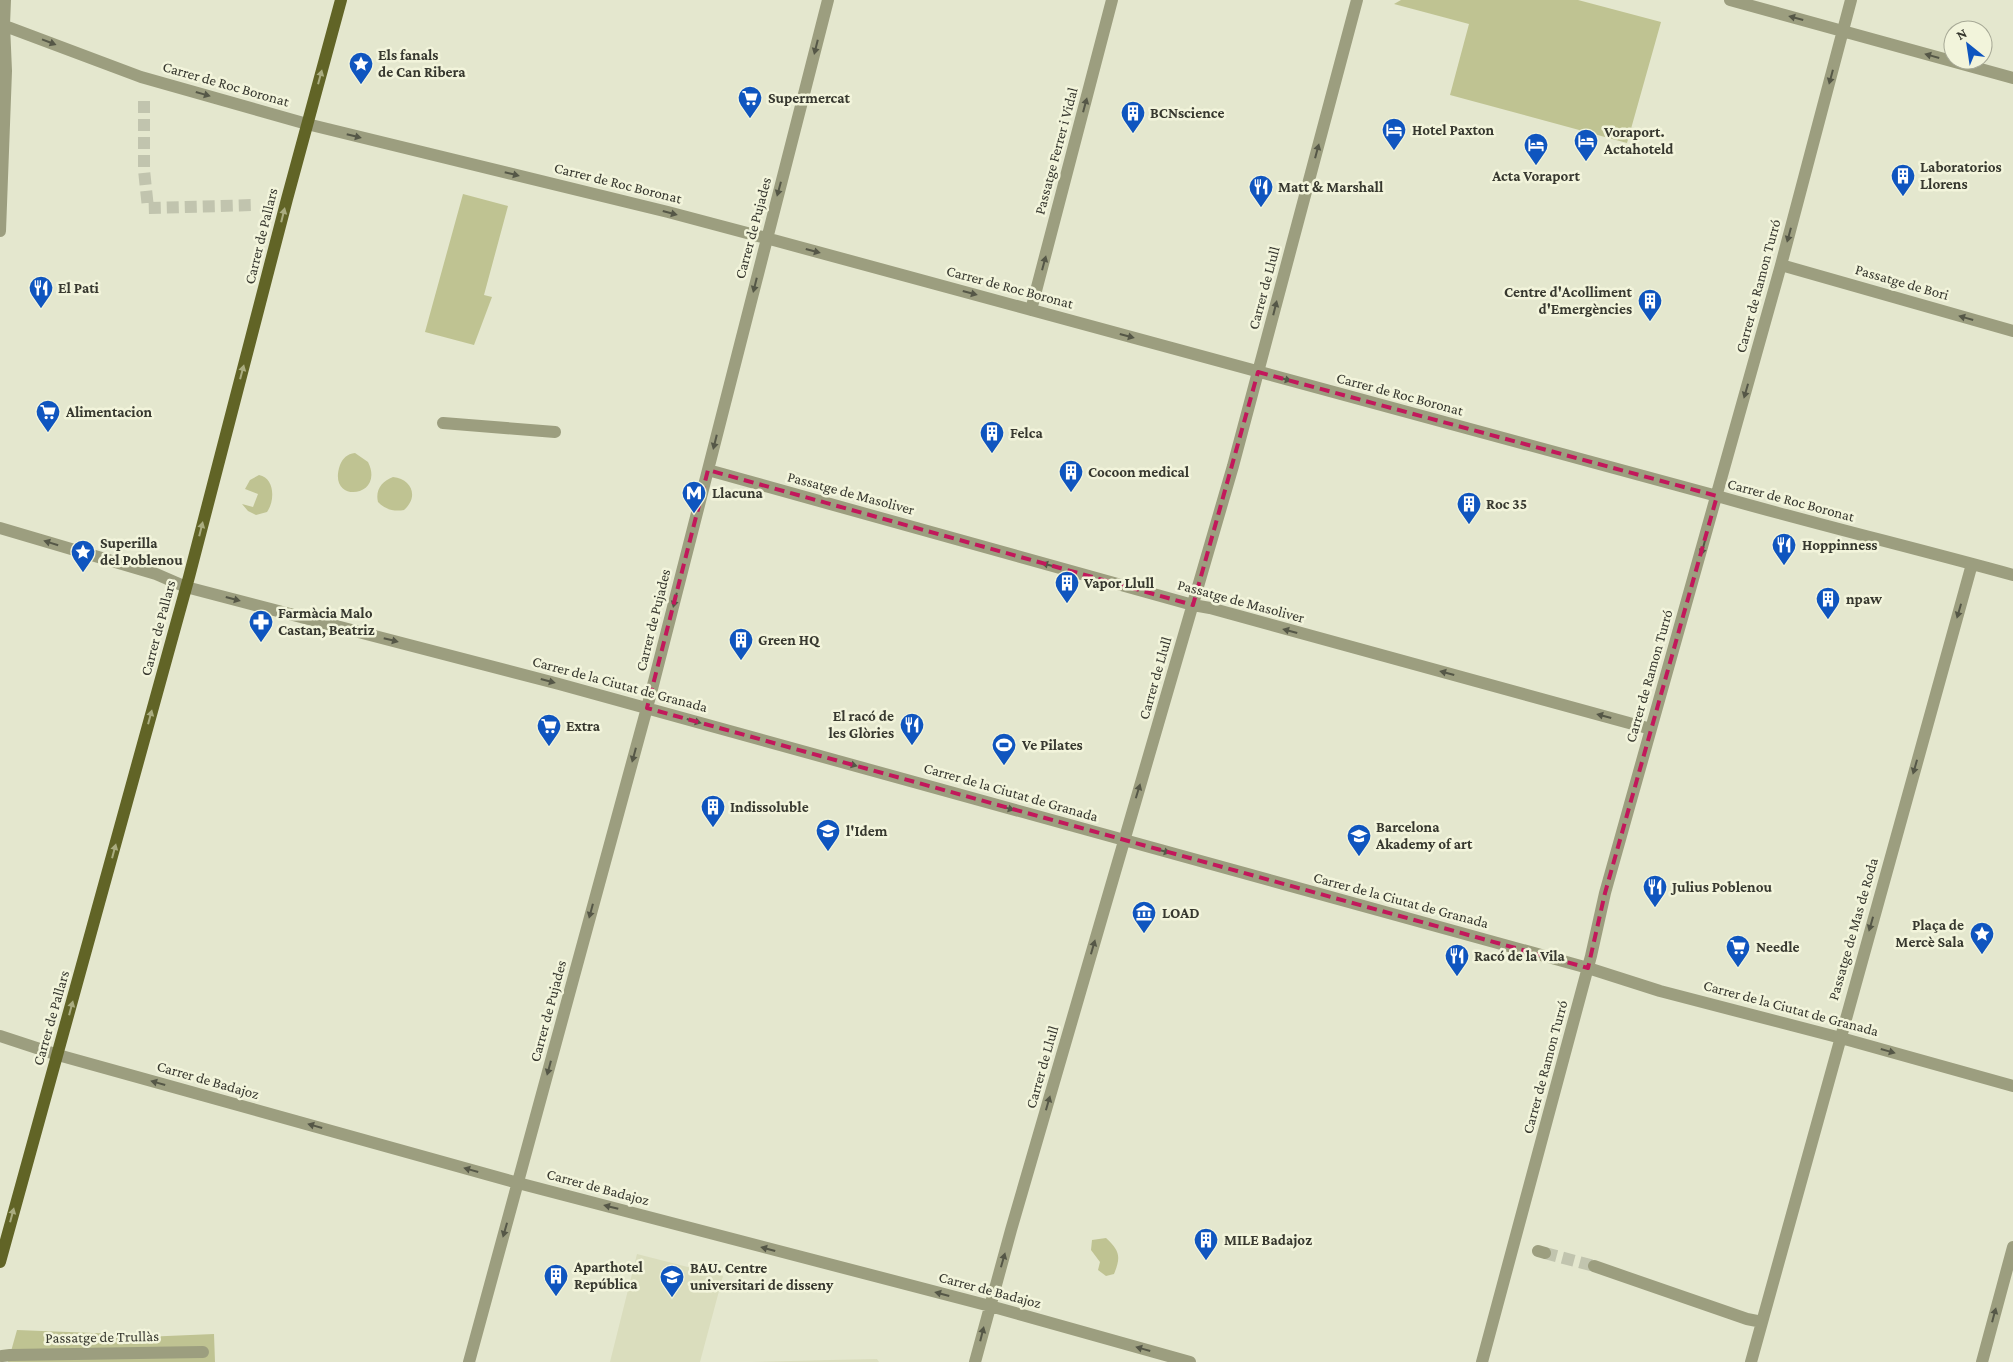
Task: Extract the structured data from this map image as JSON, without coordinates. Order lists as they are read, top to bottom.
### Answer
{
  "streets": {
    "main road": ["Carrer de Pallars"],
    "street": [
      "Carrer de Roc Boronat",
      "Passatge Ferrer i Vidal",
      "Carrer de Pujades",
      "Passatge de Bori",
      "Carrer de Ramon Turró",
      "Carrer de Llull",
      "Passatge de Masoliver",
      "Carrer de la Ciutat de Granada",
      "Passatge de Mas de Roda",
      "Carrer de Badajoz",
      "Passatge de Trullàs"
    ]
  },
  "crossings": [
    ["Carrer de Roc Boronat", "Passatge Ferrer i Vidal"],
    ["Carrer de Roc Boronat", "Carrer de Pujades"],
    ["Carrer de Roc Boronat", "Carrer de Pallars"],
    ["Carrer de Roc Boronat", "Carrer de Ramon Turró"],
    ["Carrer de Roc Boronat", "Carrer de Llull"],
    ["Carrer de Roc Boronat", "Passatge de Mas de Roda"],
    ["Carrer de Pujades", "Passatge de Masoliver"],
    ["Carrer de Pujades", "Carrer de la Ciutat de Granada"],
    ["Carrer de Pujades", "Carrer de Badajoz"],
    ["Carrer de Pallars", "Carrer de la Ciutat de Granada"],
    ["Carrer de Pallars", "Carrer de Badajoz"],
    ["Passatge de Bori", "Carrer de Ramon Turró"],
    ["Carrer de Ramon Turró", "Passatge de Masoliver"],
    ["Carrer de Ramon Turró", "Carrer de la Ciutat de Granada"],
    ["Carrer de Llull", "Passatge de Masoliver"],
    ["Carrer de Llull", "Carrer de la Ciutat de Granada"],
    ["Carrer de Llull", "Carrer de Badajoz"],
    ["Carrer de la Ciutat de Granada", "Passatge de Mas de Roda"]
  ],
  "one_way": [
    "Carrer de Roc Boronat",
    "Passatge Ferrer i Vidal",
    "Carrer de Pujades",
    "Carrer de Pallars",
    "Passatge de Bori",
    "Carrer de Ramon Turró",
    "Carrer de Llull",
    "Passatge de Masoliver",
    "Passatge de Mas de Roda",
    "Carrer de Badajoz"
  ],
  "places": {
    "place": ["Els fanals de Can Ribera", "Superilla del Poblenou", "Plaça de Mercè Sala"],
    "supermarket": [
      "Supermercat",
      "Alimentacion",
      "Extra",
      "Needle"
    ],
    "building": [
      "BCNscience",
      "Laboratorios Llorens",
      "Centre d'Acolliment d'Emergències",
      "Felca",
      "Cocoon medical",
      "Roc 35",
      "Vapor Llull",
      "npaw",
      "Green HQ",
      "Indissoluble",
      "MILE Badajoz",
      "Aparthotel República"
    ],
    "hotel": ["Hotel Paxton", "Voraport. Actahoteld", "Acta Voraport"],
    "restaurant": [
      "Matt & Marshall",
      "El Pati",
      "Hoppinness",
      "El racó de les Glòries",
      "Julius Poblenou",
      "Racó de la Vila"
    ],
    "metro station": ["Llacuna"],
    "pharmacy": ["Farmàcia Malo Castan, Beatriz"],
    "sports": ["Ve Pilates"],
    "school or university": ["l'Idem", "Barcelona Akademy of art", "BAU. Centre universitari de disseny"],
    "museum": ["LOAD"]
  },
  "north": "top left"
}
